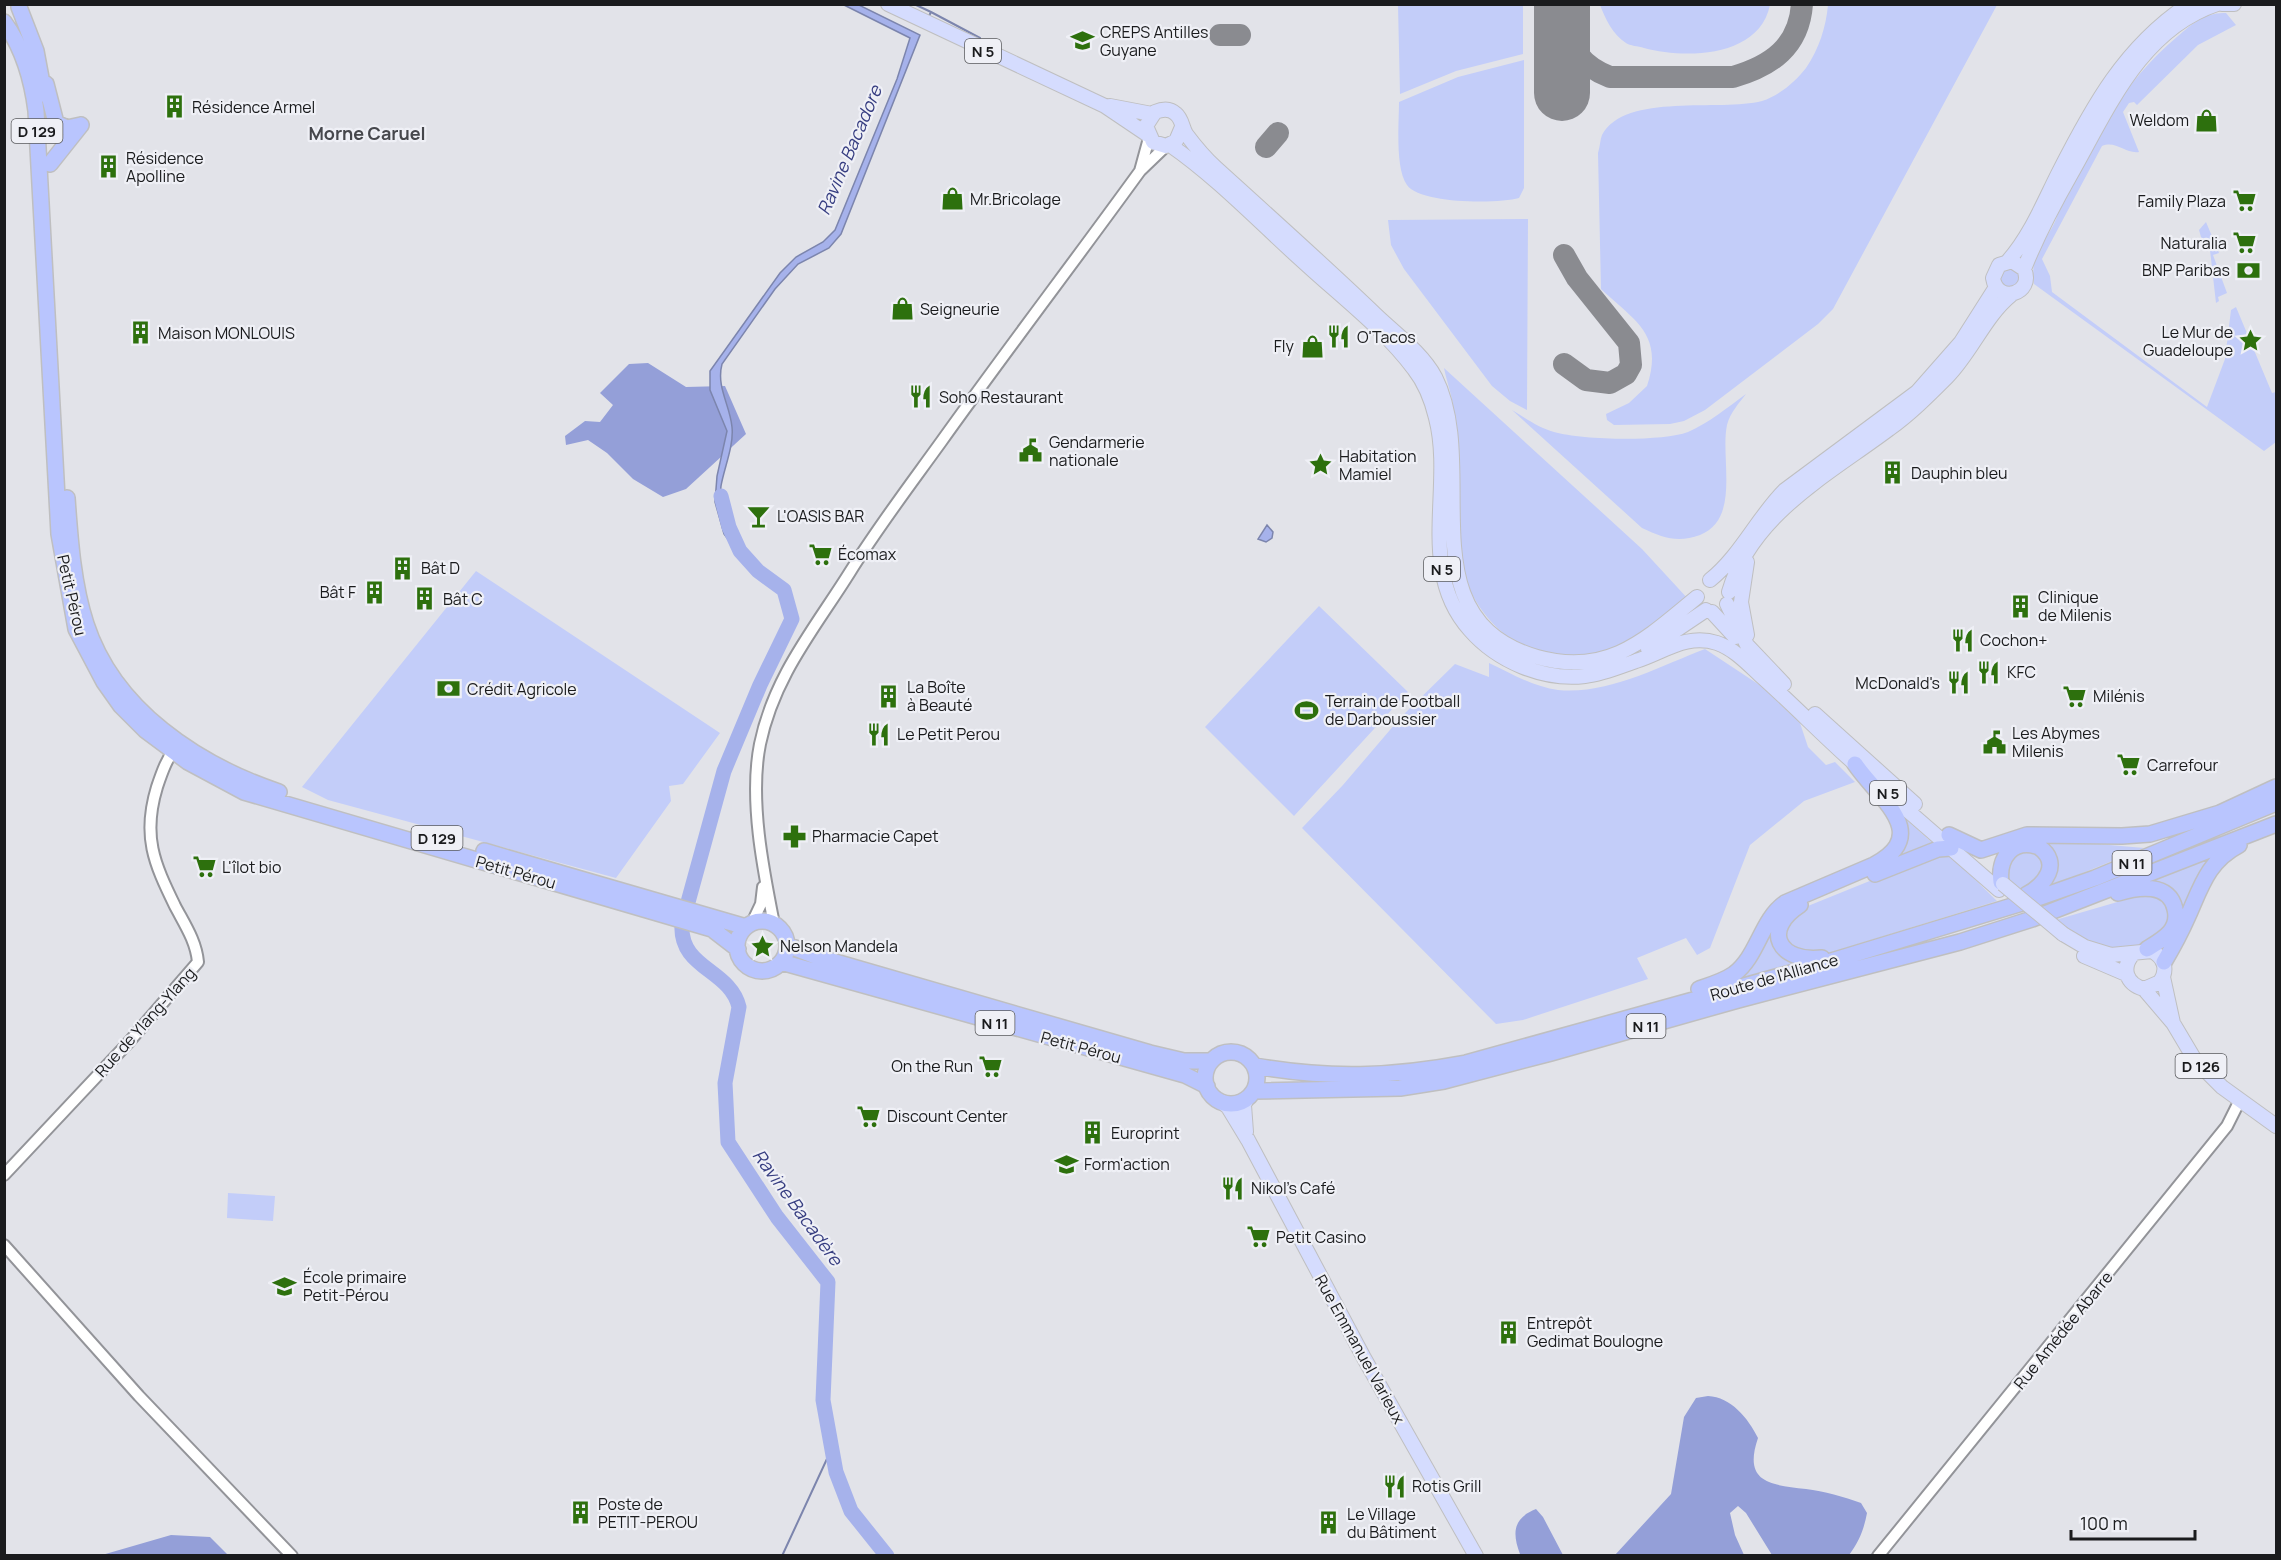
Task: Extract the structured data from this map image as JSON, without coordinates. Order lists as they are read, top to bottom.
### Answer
{
  "streets": {
    "highway": [
      "D 129",
      "Petit Pérou",
      "N 11",
      "Route de l'Alliance"
    ],
    "main road": ["N 5", "D 126", "Rue Emmanuel Varieux"],
    "street": ["Rue de Ylang-Ylang", "Rue Amédée Abarre"]
  },
  "crossings": [
    ["N 5", "D 126"],
    ["D 129", "Petit Pérou"],
    ["Petit Pérou", "N 11"],
    ["Petit Pérou", "Route de l'Alliance"],
    ["Petit Pérou", "Rue de Ylang-Ylang"],
    ["Petit Pérou", "Rue Emmanuel Varieux"],
    ["N 11", "Route de l'Alliance"],
    ["N 11", "Rue Emmanuel Varieux"],
    ["Route de l'Alliance", "Rue Emmanuel Varieux"],
    ["D 126", "Rue Amédée Abarre"]
  ],
  "districts": ["Morne Caruel"],
  "water": ["Ravine Bacadore", "Ravine Bacadère"],
  "places": {
    "school or university": ["CREPS Antilles Guyane", "Form'action", "École primaire Petit-Pérou"],
    "building": [
      "Résidence Armel",
      "Résidence Apolline",
      "Maison MONLOUIS",
      "Dauphin bleu",
      "Bât D",
      "Bât F",
      "Bât C",
      "Clinique de Milenis",
      "La Boîte à Beauté",
      "Europrint",
      "Entrepôt Gedimat Boulogne",
      "Poste de PETIT-PEROU",
      "Le Village du Bâtiment"
    ],
    "shop": [
      "Weldom",
      "Mr.Bricolage",
      "Seigneurie",
      "Fly"
    ],
    "supermarket": [
      "Family Plaza",
      "Naturalia",
      "Écomax",
      "Milénis",
      "Carrefour",
      "L'îlot bio",
      "On the Run",
      "Discount Center",
      "Petit Casino"
    ],
    "bank": ["BNP Paribas", "Crédit Agricole"],
    "restaurant": [
      "O'Tacos",
      "Soho Restaurant",
      "Cochon+",
      "KFC",
      "McDonald's",
      "Le Petit Perou",
      "Nikol's Café",
      "Rotis Grill"
    ],
    "place": ["Le Mur de Guadeloupe", "Habitation Mamiel", "Nelson Mandela"],
    "public building": ["Gendarmerie nationale", "Les Abymes Milenis"],
    "bar": ["L'OASIS BAR"],
    "sports": ["Terrain de Football de Darboussier"],
    "pharmacy": ["Pharmacie Capet"]
  },
  "scale_bar": "100 m"
}
